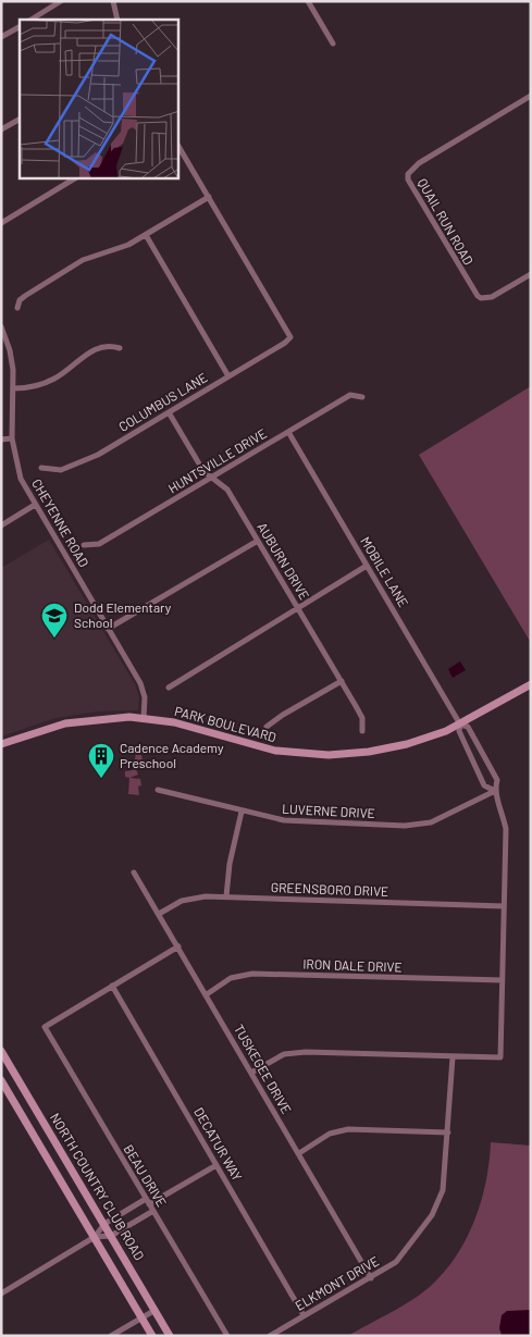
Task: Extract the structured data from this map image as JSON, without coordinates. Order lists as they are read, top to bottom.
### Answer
{
  "streets": {
    "main road": ["PARK BOULEVARD", "NORTH COUNTRY CLUB ROAD"],
    "street": [
      "QUAIL RUN ROAD",
      "COLUMBUS LANE",
      "HUNTSVILLE DRIVE",
      "CHEYENNE ROAD",
      "AUBURN DRIVE",
      "MOBILE LANE",
      "LUVERNE DRIVE",
      "GREENSBORO DRIVE",
      "IRON DALE DRIVE",
      "TUSKEGEE DRIVE",
      "DECATUR WAY",
      "BEAU DRIVE",
      "ELKMONT DRIVE"
    ]
  },
  "crossings": [
    ["COLUMBUS LANE", "AUBURN DRIVE"],
    ["HUNTSVILLE DRIVE", "AUBURN DRIVE"],
    ["HUNTSVILLE DRIVE", "MOBILE LANE"],
    ["CHEYENNE ROAD", "PARK BOULEVARD"],
    ["MOBILE LANE", "PARK BOULEVARD"],
    ["GREENSBORO DRIVE", "TUSKEGEE DRIVE"],
    ["IRON DALE DRIVE", "TUSKEGEE DRIVE"],
    ["TUSKEGEE DRIVE", "ELKMONT DRIVE"],
    ["DECATUR WAY", "BEAU DRIVE"],
    ["DECATUR WAY", "ELKMONT DRIVE"]
  ],
  "places": {
    "school or university": ["Dodd Elementary School"],
    "building": ["Cadence Academy Preschool"]
  }
}
